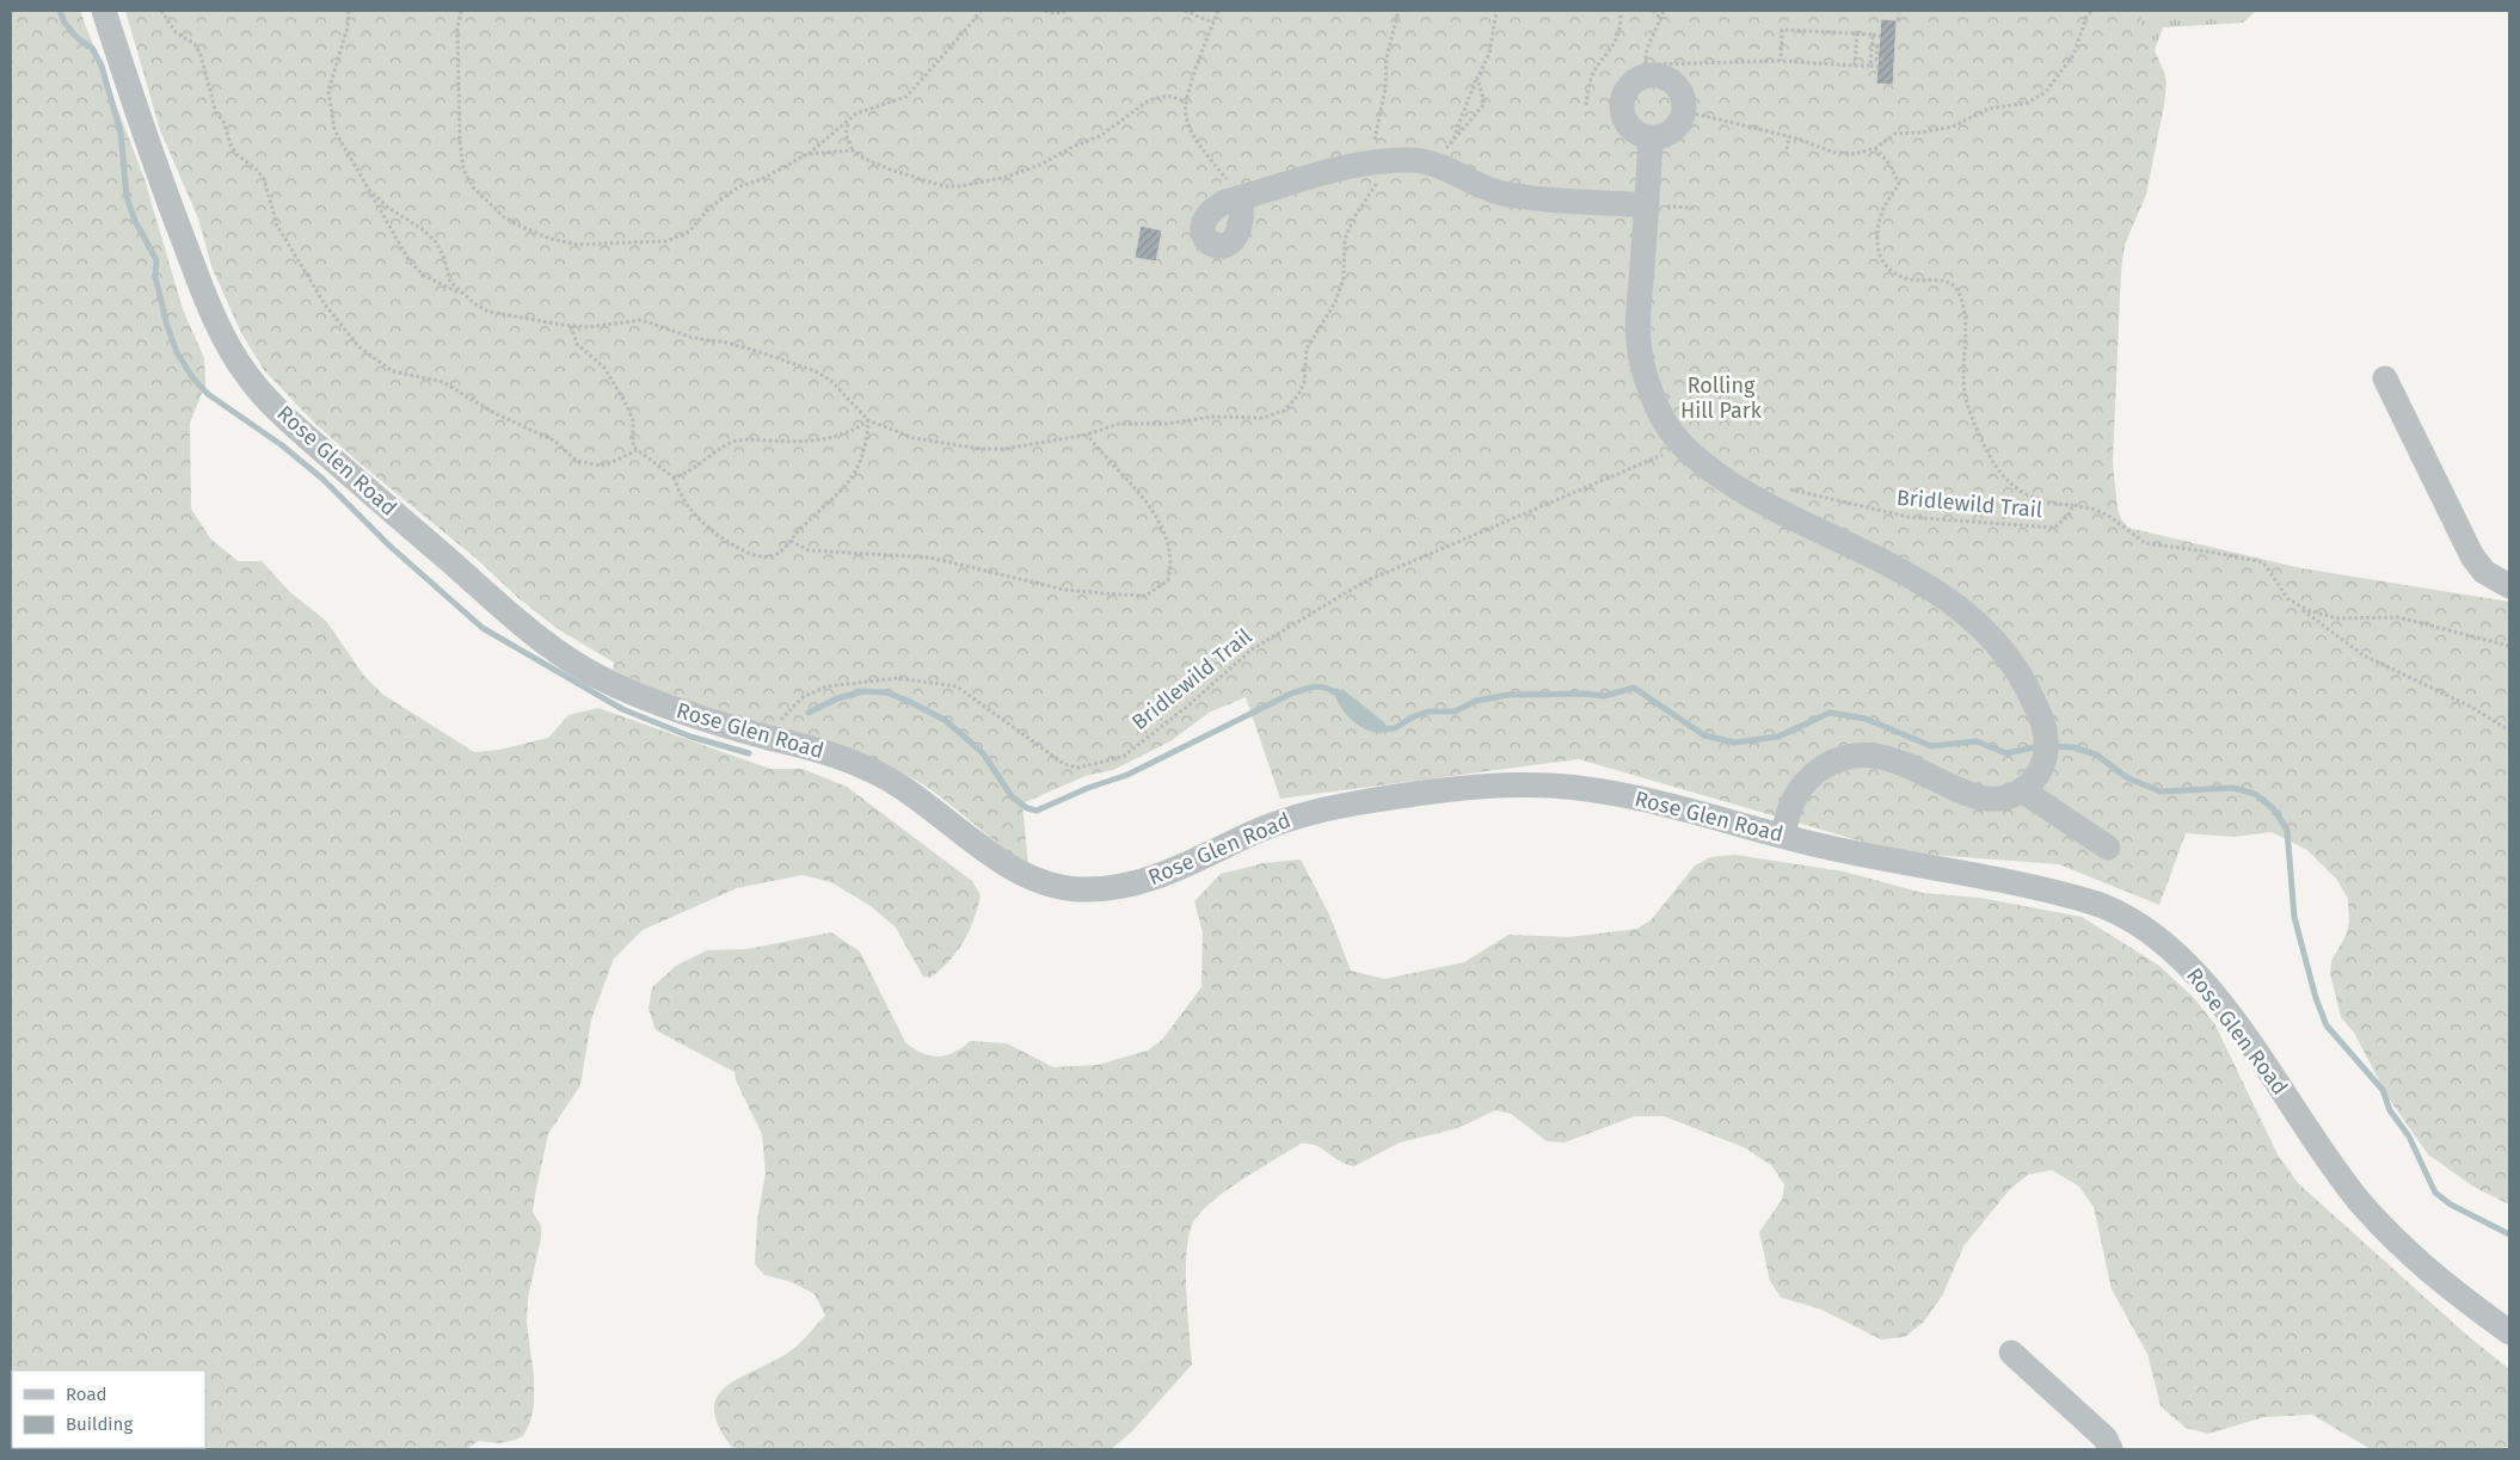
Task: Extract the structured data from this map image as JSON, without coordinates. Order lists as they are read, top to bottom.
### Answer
{
  "streets": {
    "street": ["Rose Glen Road"],
    "path": ["Bridlewild Trail"]
  },
  "crossings": [
    ["Rose Glen Road", "Bridlewild Trail"]
  ],
  "parks": ["Rolling Hill Park"],
  "legend": ["Road", "Building"]
}
